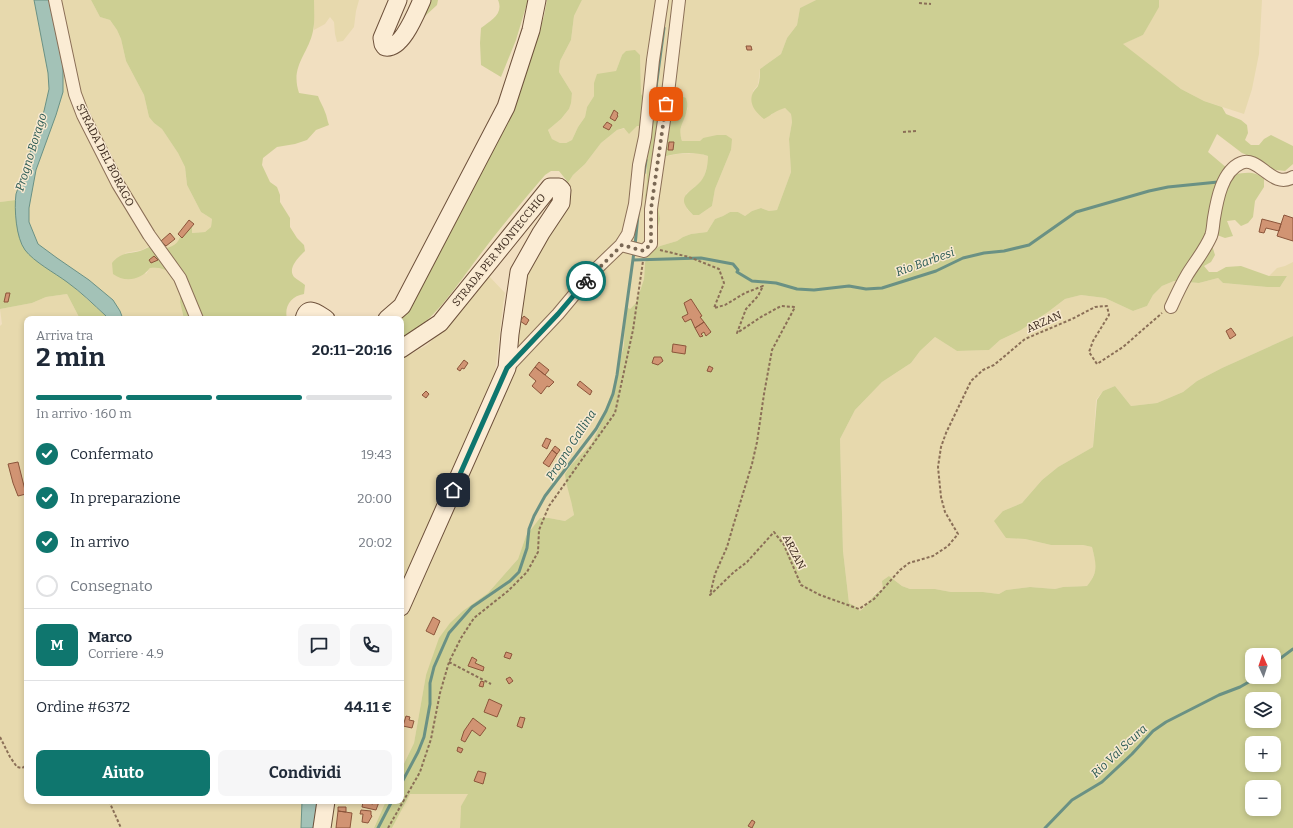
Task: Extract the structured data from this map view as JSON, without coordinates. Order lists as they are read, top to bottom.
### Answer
{
  "streets": {
    "street": ["STRADA DEL BORAGO", "STRADA PER MONTECCHIO"],
    "path": ["ARZAN"]
  },
  "water": [
    "Progno Borago",
    "Rio Barbesi",
    "Progno Gallina",
    "Rio Val Scura"
  ],
  "north": "top",
  "page": {
    "heading": ["2 min", "Arriva tra", "20:11–20:16"],
    "panel": [
      "Marco",
      "Corriere · 4.9",
      "Ordine #6372",
      "44.11 €"
    ],
    "bar": "In arrivo · 160 m",
    "list": [
      ["Confermato", "19:43"],
      ["In preparazione", "20:00"],
      ["In arrivo", "20:02"],
      "Consegnato"
    ],
    "round": "M",
    "map_buttons": ["+", "−"],
    "buttons": ["Aiuto", "Condividi"]
  }
}
